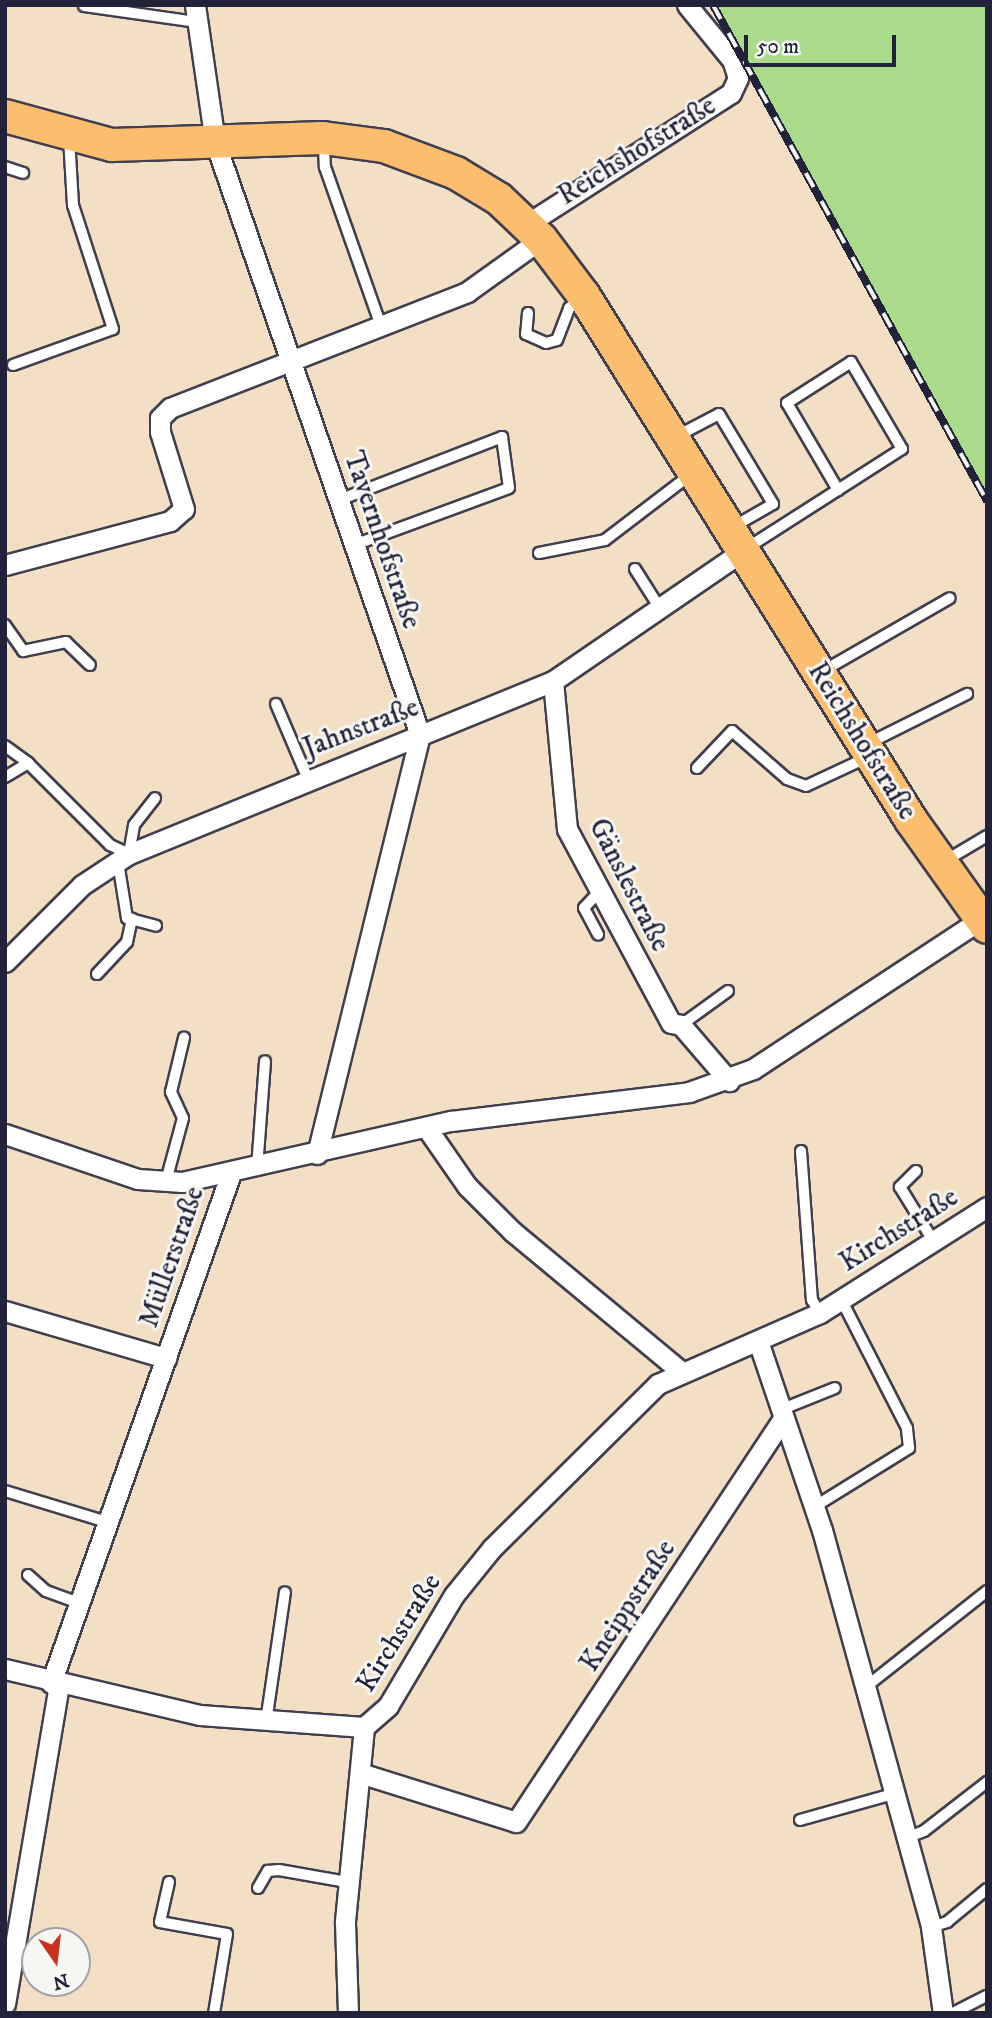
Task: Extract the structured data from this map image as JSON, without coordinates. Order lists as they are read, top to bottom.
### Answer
{
  "streets": {
    "main road": ["Reichshofstraße"],
    "street": [
      "Tavernhofstraße",
      "Jahnstraße",
      "Gänslestraße",
      "Kirchstraße",
      "Müllerstraße",
      "Kneippstraße"
    ]
  },
  "crossings": [
    ["Reichshofstraße", "Tavernhofstraße"],
    ["Reichshofstraße", "Jahnstraße"],
    ["Tavernhofstraße", "Jahnstraße"],
    ["Jahnstraße", "Gänslestraße"],
    ["Kirchstraße", "Müllerstraße"]
  ],
  "scale_bar": "50 m",
  "north": "bottom"
}
